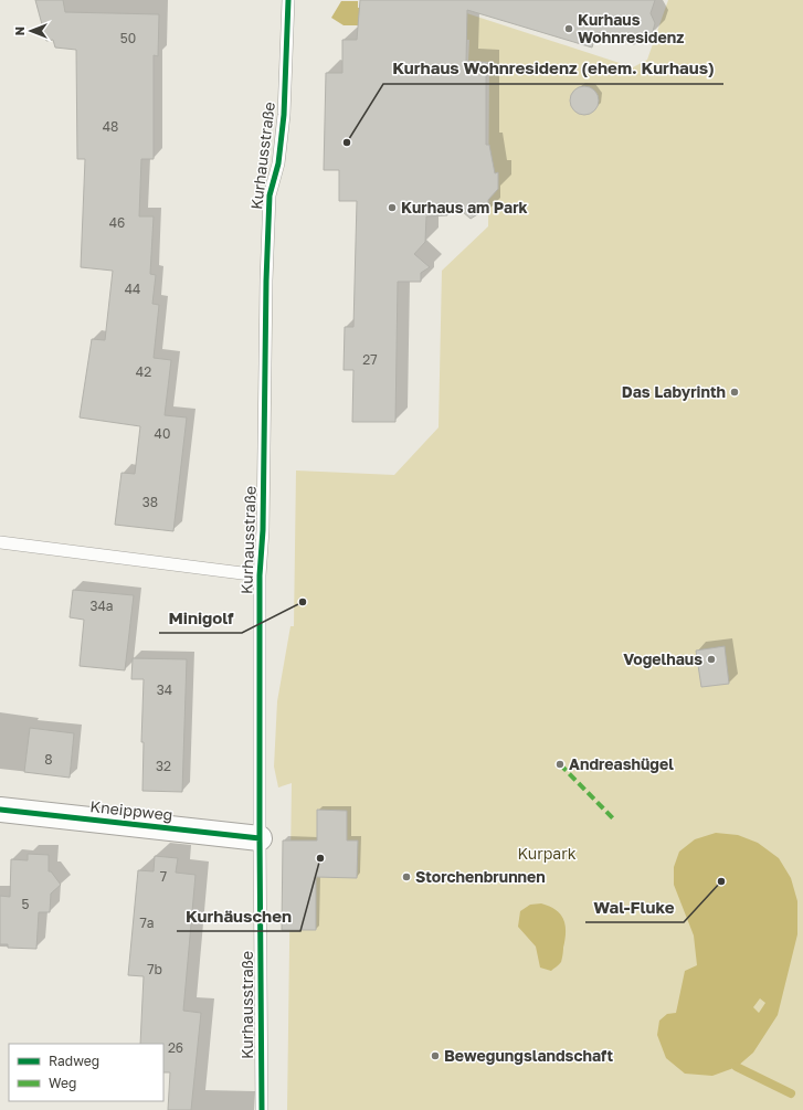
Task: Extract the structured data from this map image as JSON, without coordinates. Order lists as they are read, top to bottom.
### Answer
{
  "streets": {
    "street": ["Kneippweg"],
    "lane": ["Kurhausstraße"]
  },
  "crossings": [
    ["Kurhausstraße", "Kneippweg"]
  ],
  "parks": ["Kurpark"],
  "places": [
    "Kurhaus Wohnresidenz",
    "Kurhaus Wohnresidenz (ehem. Kurhaus)",
    "Kurhaus am Park",
    "Das Labyrinth",
    "Minigolf",
    "Vogelhaus",
    "Andreashügel",
    "Kurhäuschen",
    "Storchenbrunnen",
    "Wal-Fluke",
    "Bewegungslandschaft"
  ],
  "house_numbers": [
    "50",
    "48",
    "46",
    "44",
    "27",
    "42",
    "40",
    "38",
    "34a",
    "34",
    "8",
    "32",
    "7",
    "5",
    "7a",
    "7b",
    "26"
  ],
  "legend": ["Radweg", "Weg"],
  "north": "left"
}
